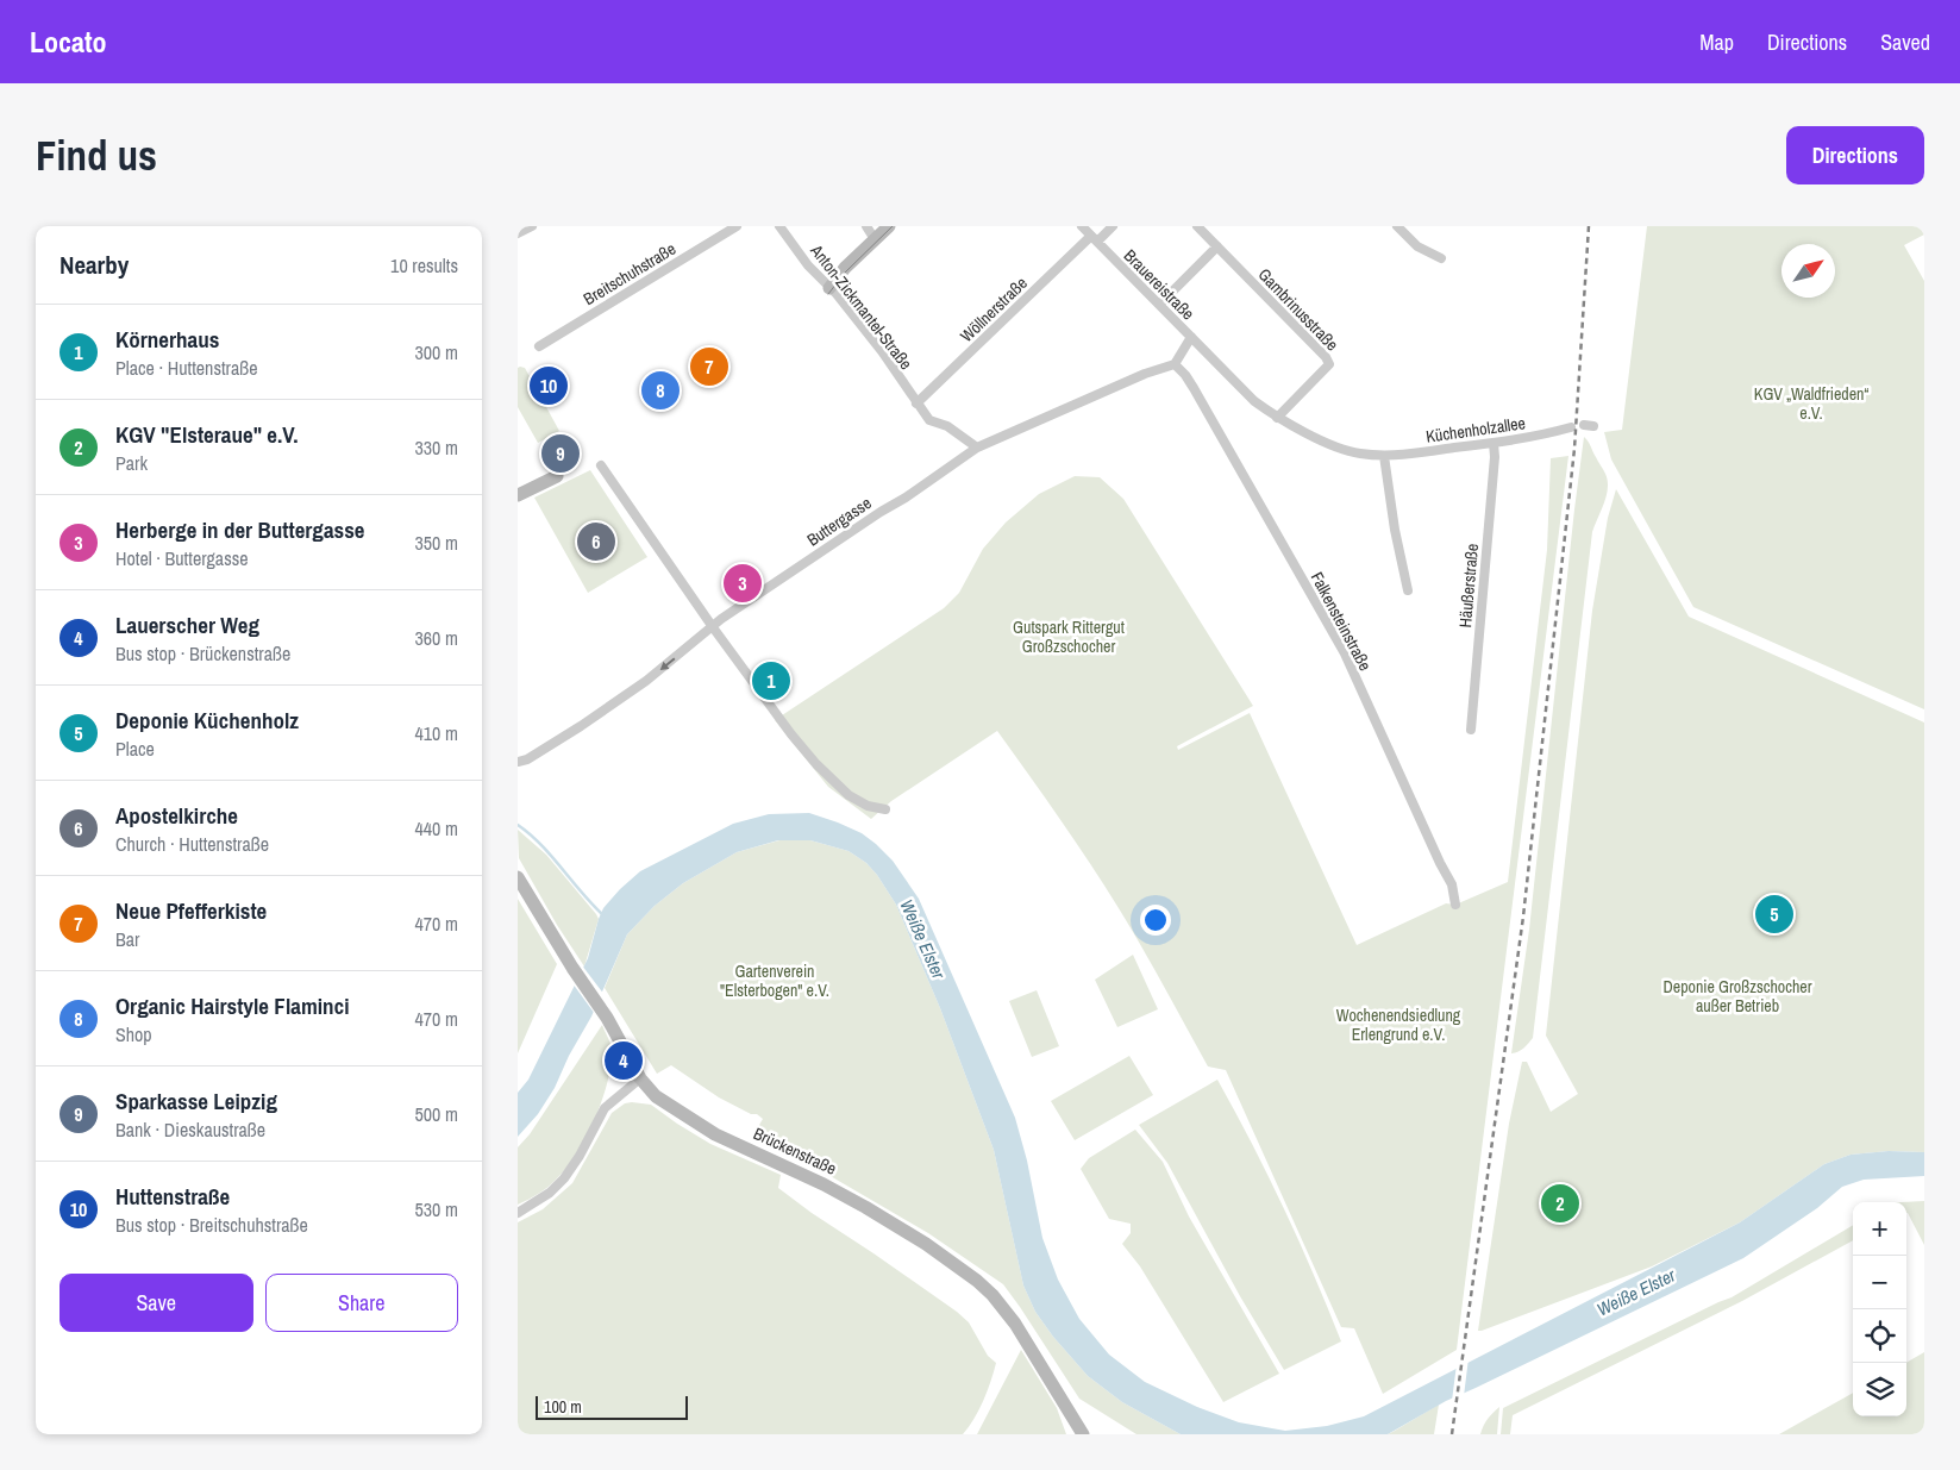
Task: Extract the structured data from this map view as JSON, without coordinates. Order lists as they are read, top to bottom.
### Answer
{
  "streets": {
    "main road": ["Brückenstraße"],
    "street": [
      "Breitschuhstraße",
      "Brauereistraße",
      "Anton-Zickmantel-Straße",
      "Wöllnerstraße",
      "Gambrinusstraße",
      "Küchenholzallee",
      "Buttergasse",
      "Häußerstraße",
      "Falkensteinstraße"
    ]
  },
  "crossings": [
    ["Brauereistraße", "Wöllnerstraße"],
    ["Brauereistraße", "Küchenholzallee"],
    ["Anton-Zickmantel-Straße", "Wöllnerstraße"],
    ["Anton-Zickmantel-Straße", "Buttergasse"],
    ["Gambrinusstraße", "Küchenholzallee"],
    ["Küchenholzallee", "Häußerstraße"],
    ["Buttergasse", "Falkensteinstraße"]
  ],
  "water": ["Weiße Elster"],
  "parks": [
    "KGV „Waldfrieden“ e.V.",
    "Gutspark Rittergut Großzschocher",
    "Gartenverein \"Elsterbogen\" e.V.",
    "Deponie Großzschocher außer Betrieb",
    "Wochenendsiedlung Erlengrund e.V."
  ],
  "scale_bar": "100 m",
  "north": "top right",
  "page": {
    "header": "Locato",
    "nav": ["Map", "Directions", "Saved"],
    "buttons": [
      "Directions",
      ["Save", "Share"]
    ],
    "title": "Find us",
    "heading": ["Nearby", "10 results"],
    "list": [
      {
        "mark": "1",
        "name": "Körnerhaus",
        "note": "Place · Huttenstraße",
        "value": "300 m"
      },
      {
        "mark": "2",
        "name": "KGV \"Elsteraue\" e.V.",
        "note": "Park",
        "value": "330 m"
      },
      {
        "mark": "3",
        "name": "Herberge in der Buttergasse",
        "note": "Hotel · Buttergasse",
        "value": "350 m"
      },
      {
        "mark": "4",
        "name": "Lauerscher Weg",
        "note": "Bus stop · Brückenstraße",
        "value": "360 m"
      },
      {
        "mark": "5",
        "name": "Deponie Küchenholz",
        "note": "Place",
        "value": "410 m"
      },
      {
        "mark": "6",
        "name": "Apostelkirche",
        "note": "Church · Huttenstraße",
        "value": "440 m"
      },
      {
        "mark": "7",
        "name": "Neue Pfefferkiste",
        "note": "Bar",
        "value": "470 m"
      },
      {
        "mark": "8",
        "name": "Organic Hairstyle Flaminci",
        "note": "Shop",
        "value": "470 m"
      },
      {
        "mark": "9",
        "name": "Sparkasse Leipzig",
        "note": "Bank · Dieskaustraße",
        "value": "500 m"
      },
      {
        "mark": "10",
        "name": "Huttenstraße",
        "note": "Bus stop · Breitschuhstraße",
        "value": "530 m"
      }
    ],
    "pins": [
      "7",
      "10",
      "8",
      "9",
      "6",
      "3",
      "1",
      "5",
      "4",
      "2"
    ],
    "map_buttons": ["+", "−"],
    "scale": "100 m"
  }
}
